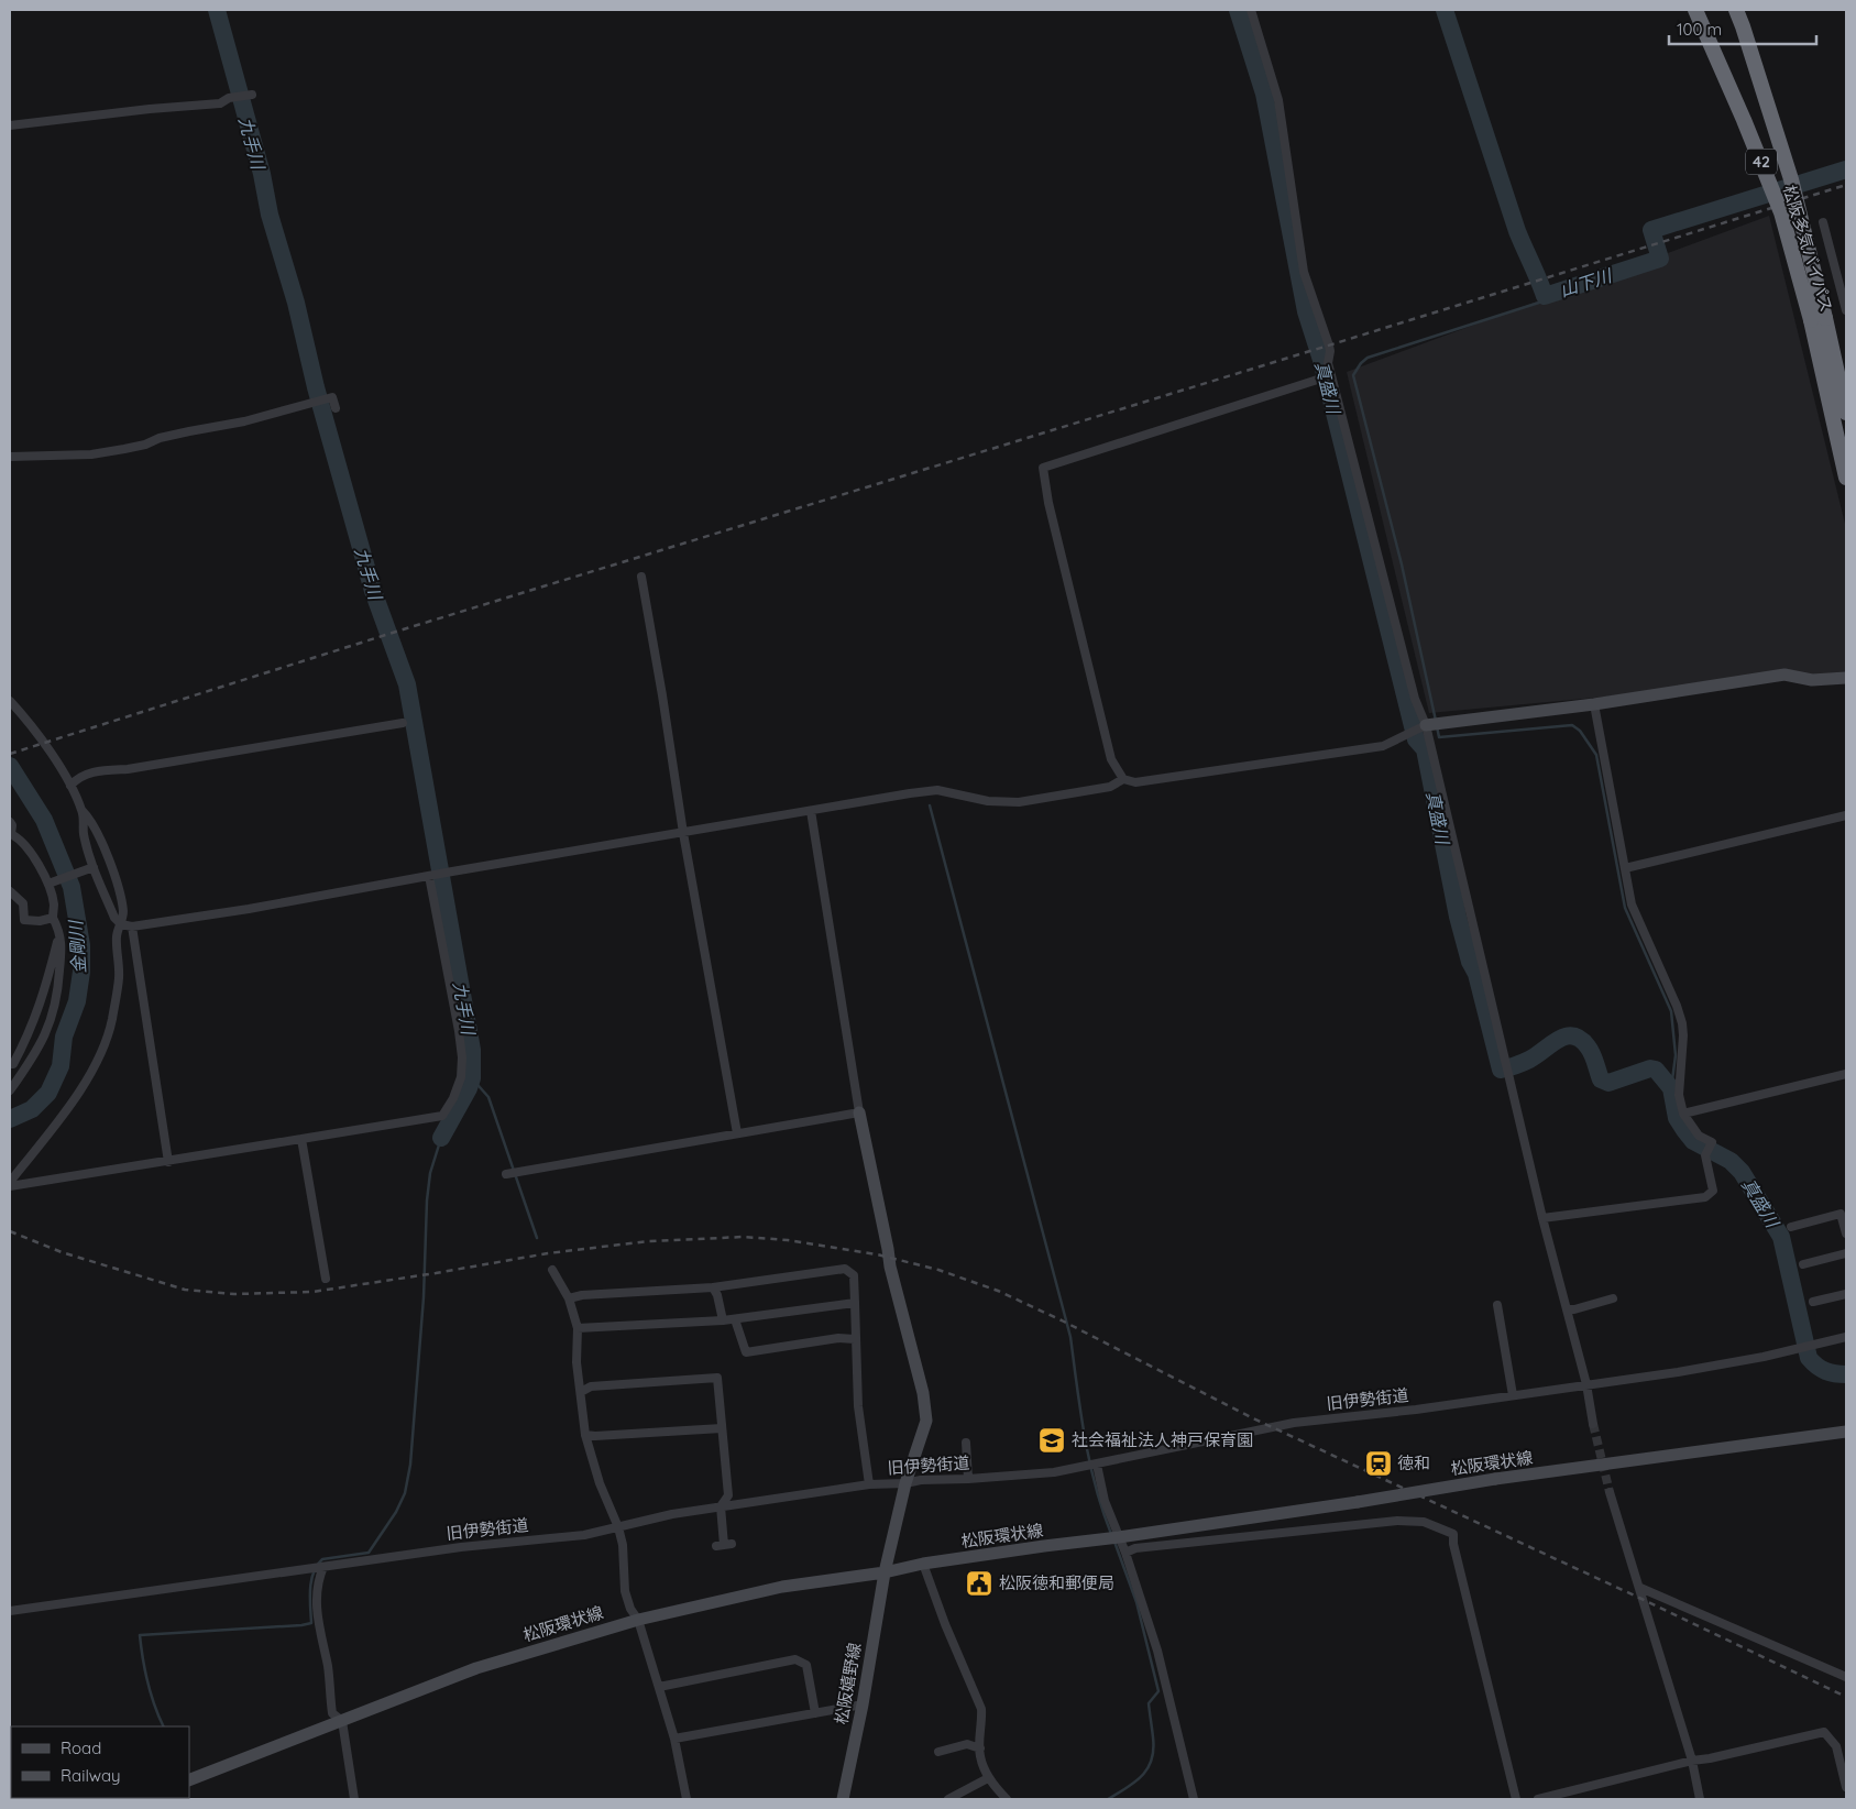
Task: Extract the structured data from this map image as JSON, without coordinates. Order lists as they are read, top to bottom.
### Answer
{
  "streets": {
    "highway": ["42", "松阪多気バイパス"],
    "main road": ["松阪環状線", "松阪嬉野線"],
    "street": ["旧伊勢街道"]
  },
  "crossings": [
    ["旧伊勢街道", "松阪嬉野線"],
    ["松阪環状線", "松阪嬉野線"]
  ],
  "water": [
    "九手川",
    "山下川",
    "真盛川",
    "金剛川"
  ],
  "places": {
    "school or university": ["社会福祉法人神戸保育園"],
    "station": ["徳和"],
    "public building": ["松阪徳和郵便局"]
  },
  "legend": ["Road", "Railway"],
  "scale_bar": "100 m"
}
